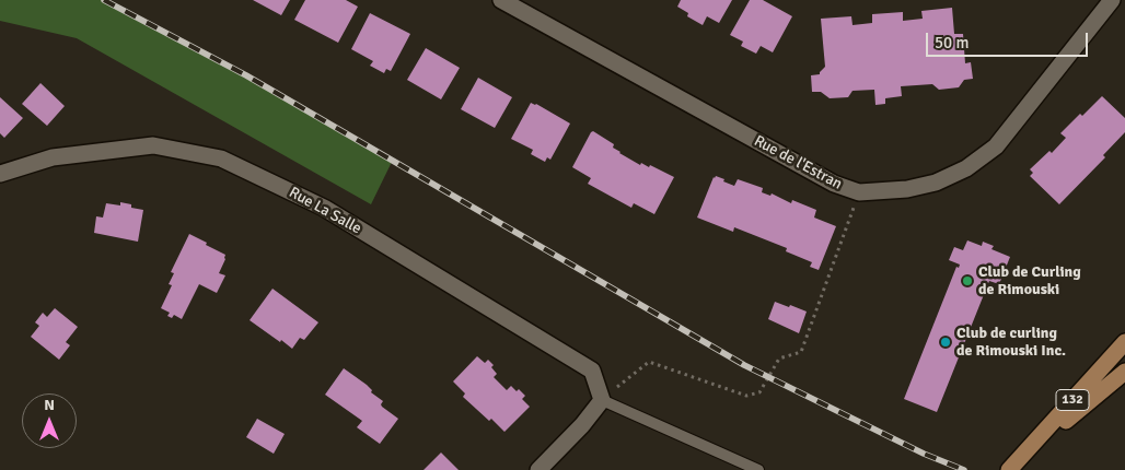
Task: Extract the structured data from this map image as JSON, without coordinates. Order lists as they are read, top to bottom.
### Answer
{
  "streets": {
    "main road": ["132"],
    "street": ["Rue de l'Estran", "Rue La Salle"]
  },
  "places": ["Club de Curling de Rimouski", "Club de curling de Rimouski Inc."],
  "scale_bar": "50 m",
  "north": "top"
}
